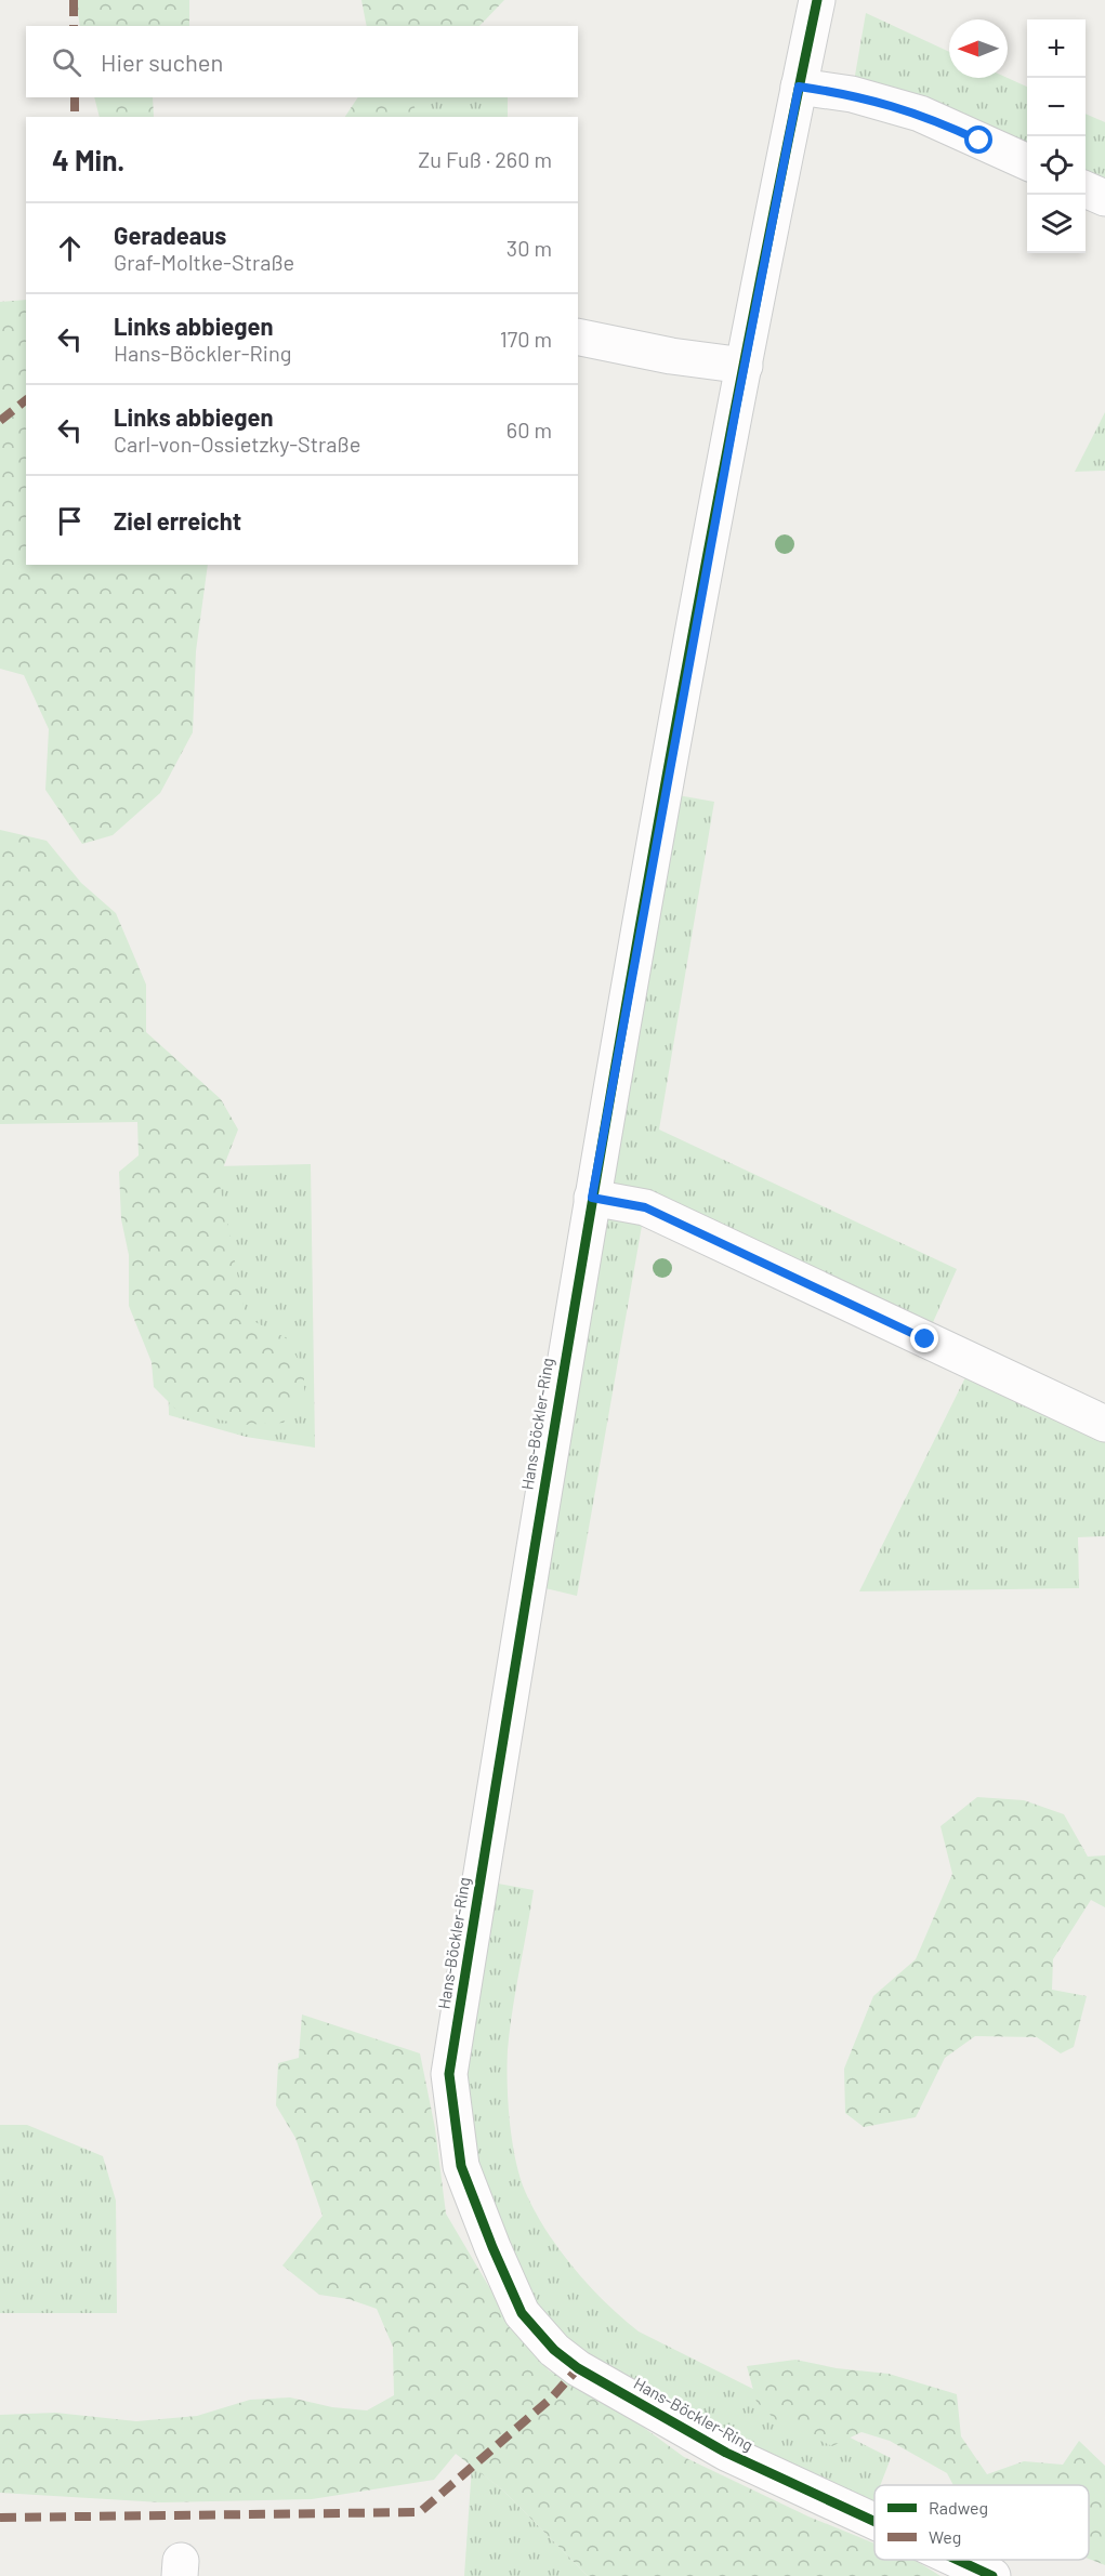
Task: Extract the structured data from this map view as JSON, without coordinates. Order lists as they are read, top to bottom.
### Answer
{
  "streets": {
    "street": ["Hans-Böckler-Ring"]
  },
  "legend": ["Radweg", "Weg"],
  "north": "left",
  "page": {
    "map_buttons": ["+", "−"],
    "search": "Hier suchen",
    "heading": ["4 Min.", "Zu Fuß · 260 m"],
    "list": [
      ["Geradeaus", "Graf-Moltke-Straße", "30 m"],
      ["Links abbiegen", "Hans-Böckler-Ring", "170 m"],
      ["Links abbiegen", "Carl-von-Ossietzky-Straße", "60 m"],
      "Ziel erreicht"
    ]
  }
}
